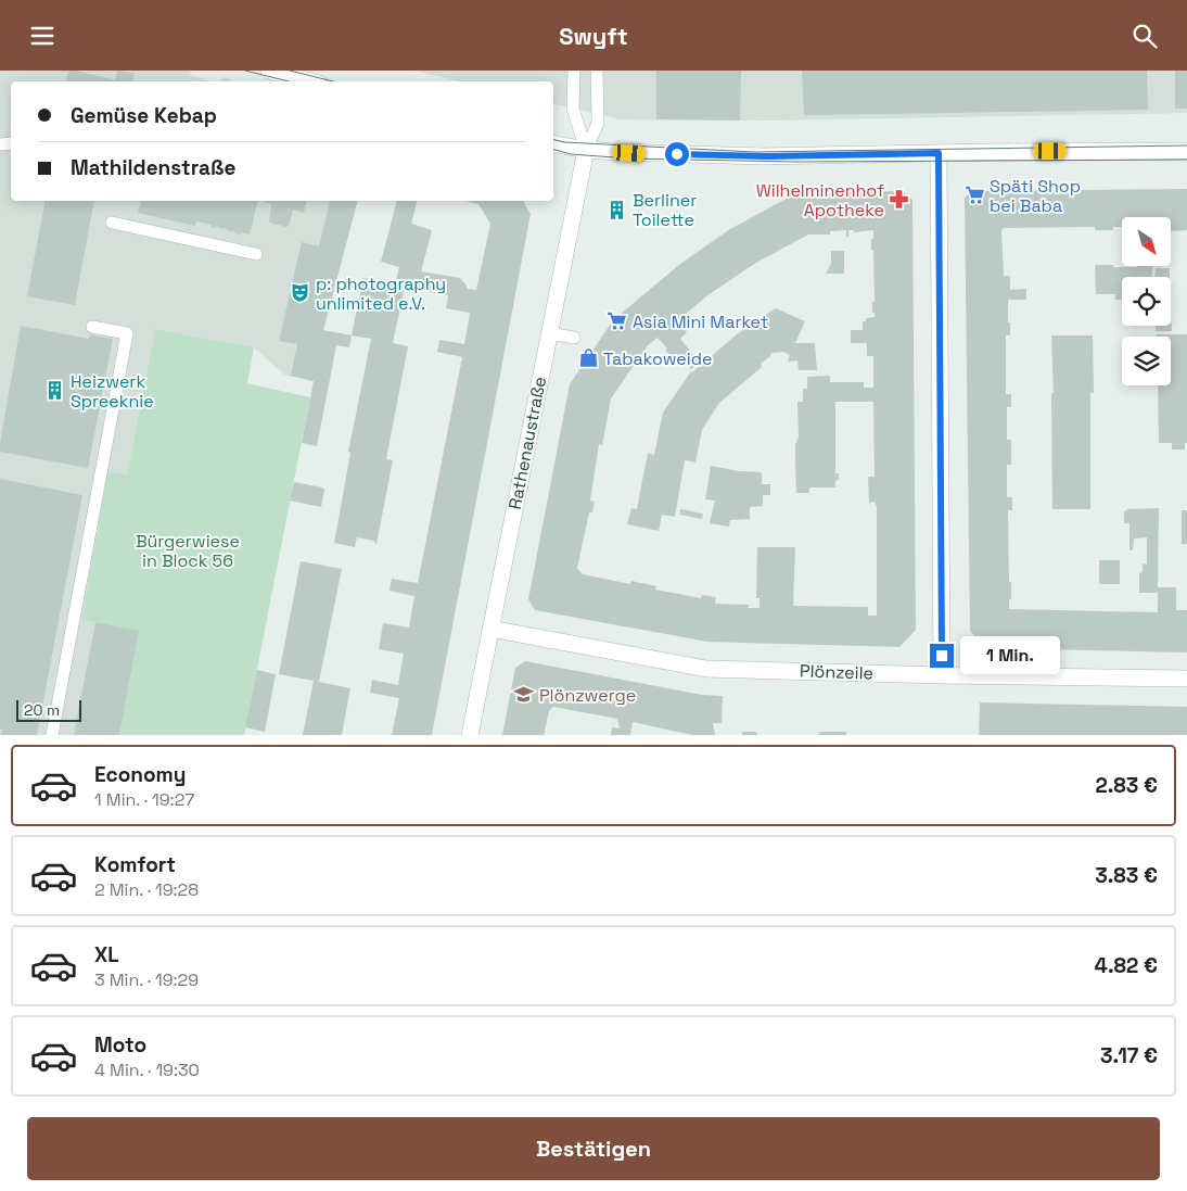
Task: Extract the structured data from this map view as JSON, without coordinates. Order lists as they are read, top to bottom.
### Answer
{
  "streets": {
    "street": ["Rathenaustraße", "Plönzeile"]
  },
  "crossings": [
    ["Rathenaustraße", "Plönzeile"]
  ],
  "parks": ["Bürgerwiese in Block 56"],
  "places": {
    "supermarket": ["Späti Shop bei Baba", "Asia Mini Market"],
    "pharmacy": ["Wilhelminenhof Apotheke"],
    "building": ["Berliner Toilette", "Heizwerk Spreeknie"],
    "theatre": ["p: photography unlimited e.V."],
    "shop": ["Tabakoweide"],
    "school or university": ["Plönzwerge"]
  },
  "scale_bar": "20 m",
  "north": "bottom right",
  "page": {
    "header": "Swyft",
    "banner": ["Gemüse Kebap", "Mathildenstraße"],
    "bubble": "1 Min.",
    "scale": "20 m",
    "list": [
      {
        "name": "Economy",
        "note": "1 Min. · 19:27",
        "value": "2.83 €"
      },
      {
        "name": "Komfort",
        "note": "2 Min. · 19:28",
        "value": "3.83 €"
      },
      {
        "name": "XL",
        "note": "3 Min. · 19:29",
        "value": "4.82 €"
      },
      {
        "name": "Moto",
        "note": "4 Min. · 19:30",
        "value": "3.17 €"
      }
    ],
    "buttons": "Bestätigen"
  }
}
